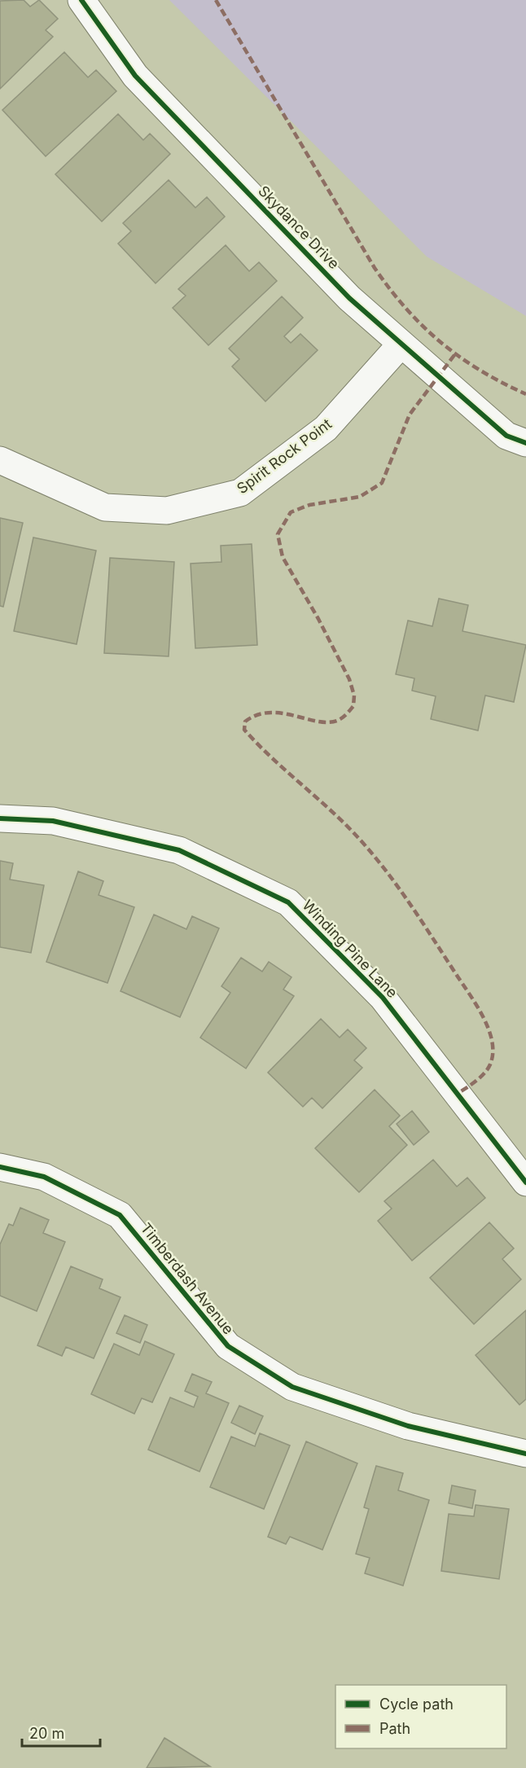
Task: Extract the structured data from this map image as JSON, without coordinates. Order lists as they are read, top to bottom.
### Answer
{
  "streets": {
    "street": [
      "Skydance Drive",
      "Spirit Rock Point",
      "Winding Pine Lane",
      "Timberdash Avenue"
    ]
  },
  "crossings": [
    ["Skydance Drive", "Spirit Rock Point"]
  ],
  "legend": ["Cycle path", "Path"],
  "scale_bar": "20 m"
}
